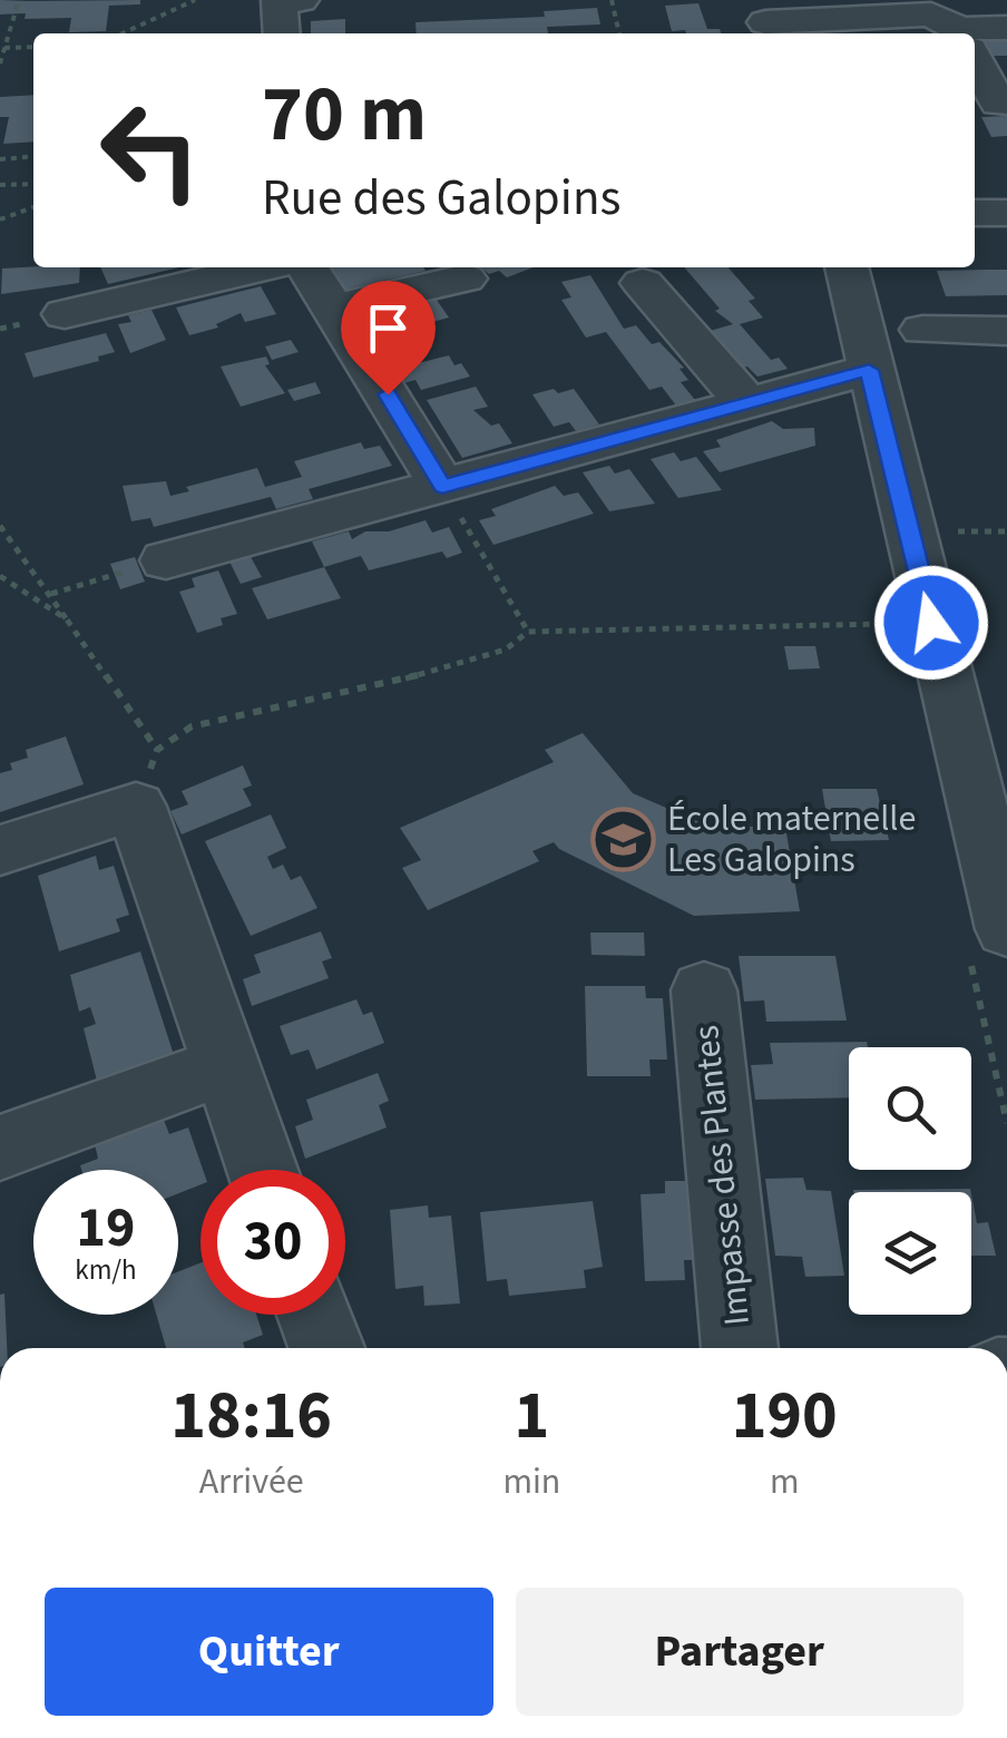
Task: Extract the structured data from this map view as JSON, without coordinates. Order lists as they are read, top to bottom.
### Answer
{
  "streets": {
    "street": ["Impasse des Plantes"]
  },
  "places": {
    "school or university": ["École maternelle Les Galopins"]
  },
  "page": {
    "turn": ["70 m", "Rue des Galopins"],
    "speed": "19 km/h",
    "limit": "30",
    "eta": [
      "18:16",
      "Arrivée",
      "1",
      "min",
      "190",
      "m"
    ],
    "buttons": ["Quitter", "Partager"]
  }
}
